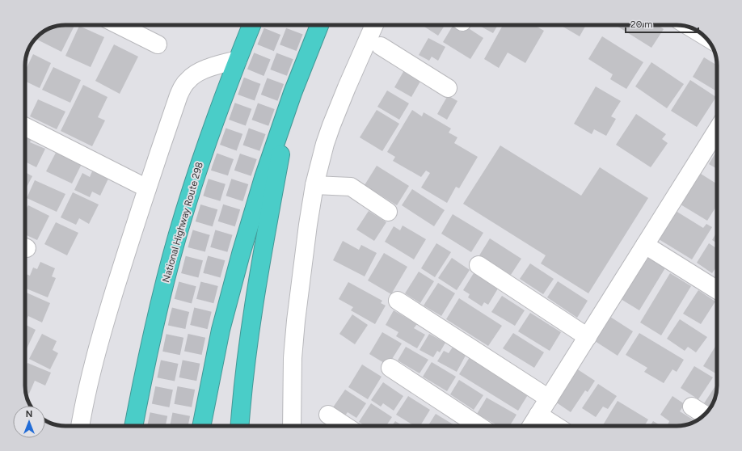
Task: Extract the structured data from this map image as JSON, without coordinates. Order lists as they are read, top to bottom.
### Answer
{
  "streets": {
    "highway": ["National Highway Route 298"]
  },
  "scale_bar": "20 m",
  "north": "top"
}
